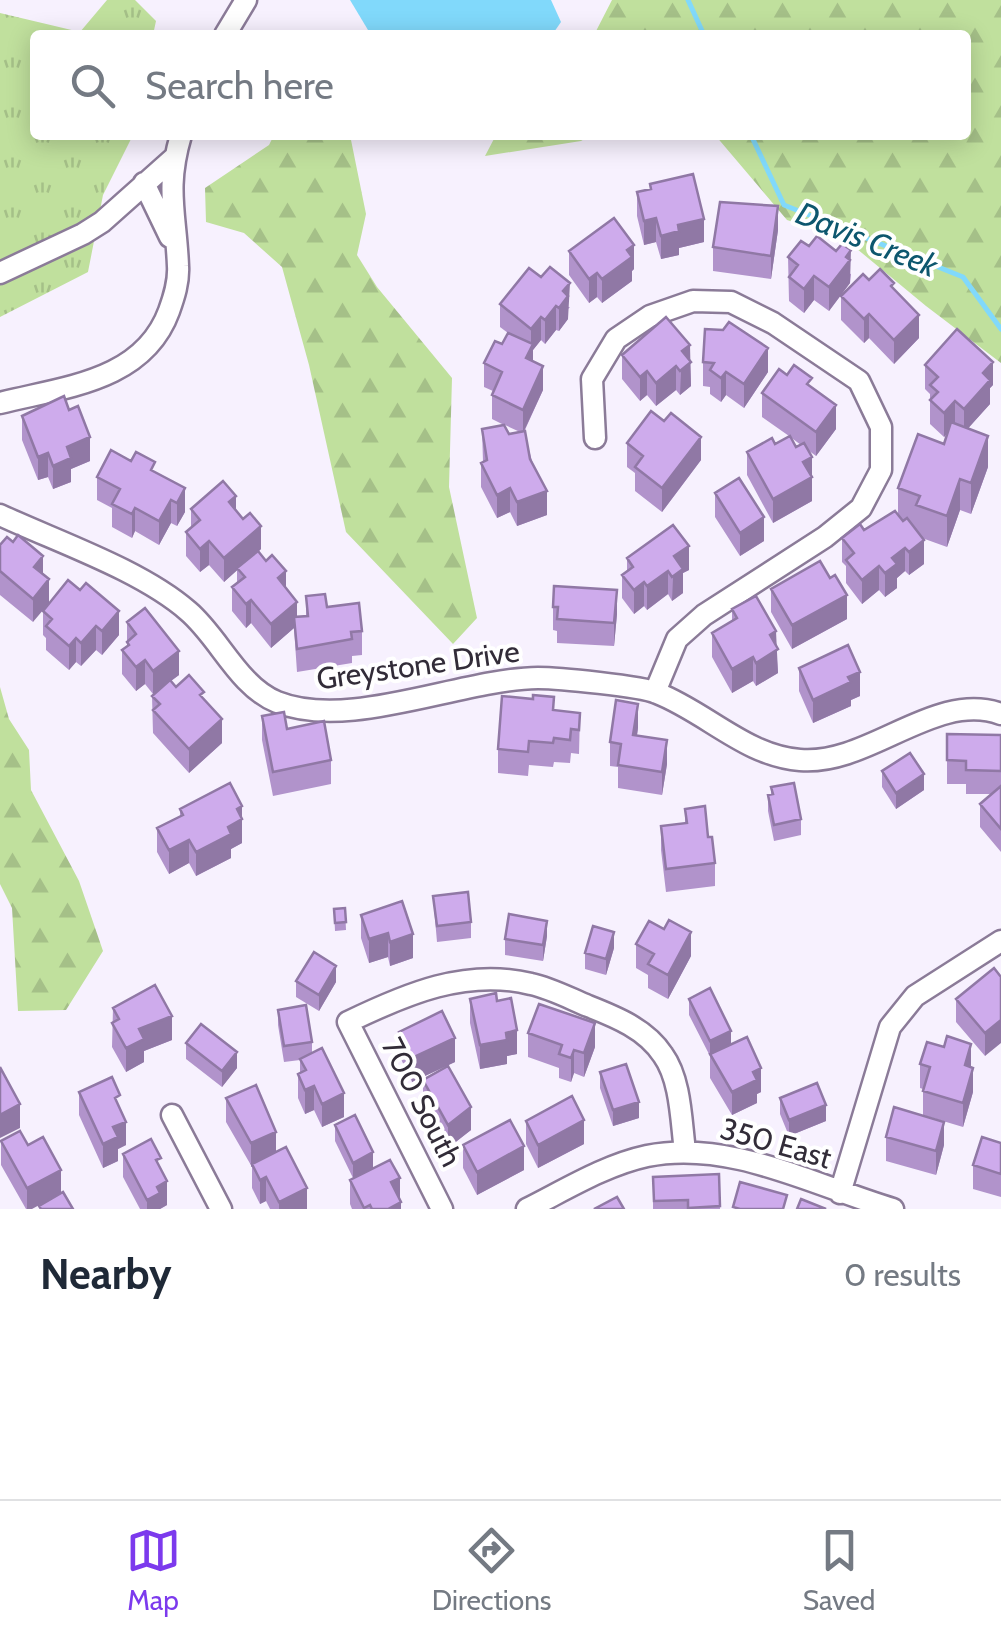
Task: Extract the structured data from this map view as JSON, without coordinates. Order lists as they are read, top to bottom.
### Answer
{
  "streets": {
    "street": ["Greystone Drive", "700 South", "350 East"]
  },
  "crossings": [
    ["700 South", "350 East"]
  ],
  "water": ["Davis Creek"],
  "page": {
    "search": "Search here",
    "heading": ["Nearby", "0 results"],
    "nav": ["Map", "Directions", "Saved"]
  }
}
